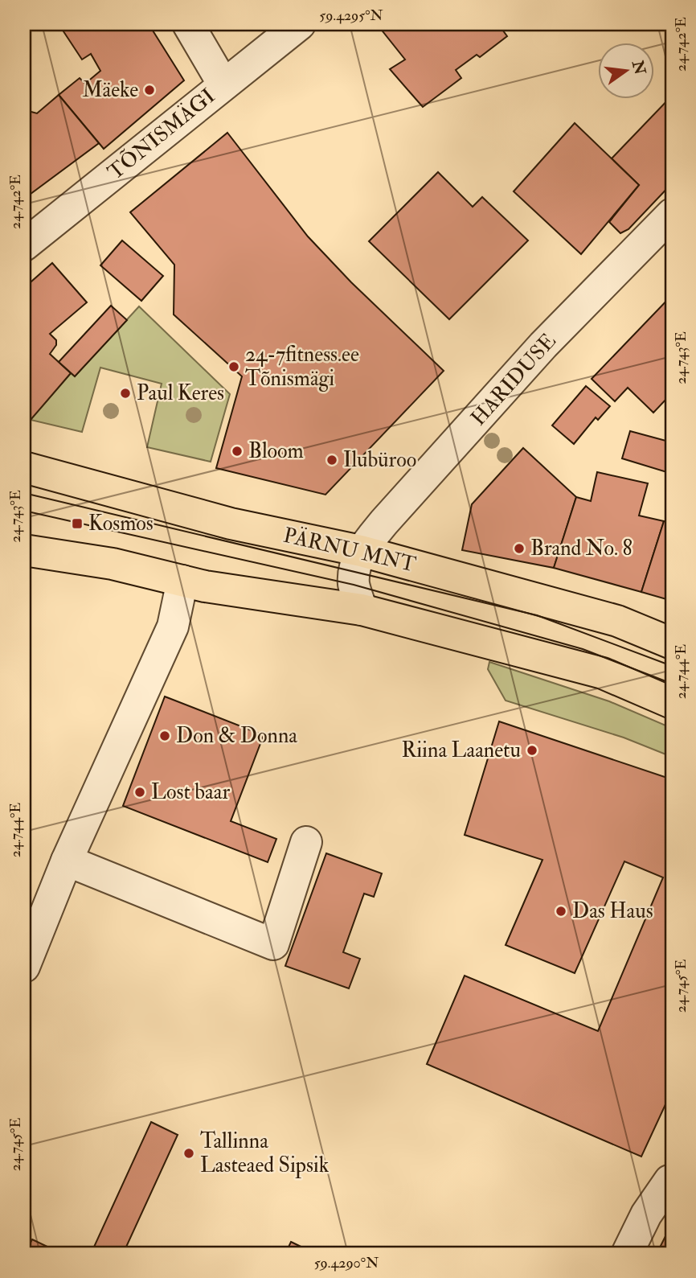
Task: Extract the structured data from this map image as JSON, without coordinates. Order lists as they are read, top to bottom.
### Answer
{
  "streets": {
    "main road": ["PÄRNU MNT"],
    "street": ["TÕNISMÄGI", "HARIDUSE"]
  },
  "crossings": [
    ["HARIDUSE", "PÄRNU MNT"]
  ],
  "places": {
    "other": [
      "Mäeke",
      "24-7fitness.ee Tõnismägi",
      "Paul Keres",
      "Bloom",
      "Ilubüroo",
      "Brand No. 8",
      "Don & Donna",
      "Riina Laanetu",
      "Lost baar",
      "Das Haus",
      "Tallinna Lasteaed Sipsik"
    ],
    "transit": ["Kosmos"]
  },
  "north": "right",
  "coordinates": [
    "59.4295°N",
    "24.742°E",
    "24.743°E",
    "24.744°E",
    "24.745°E",
    "59.4290°N"
  ]
}
